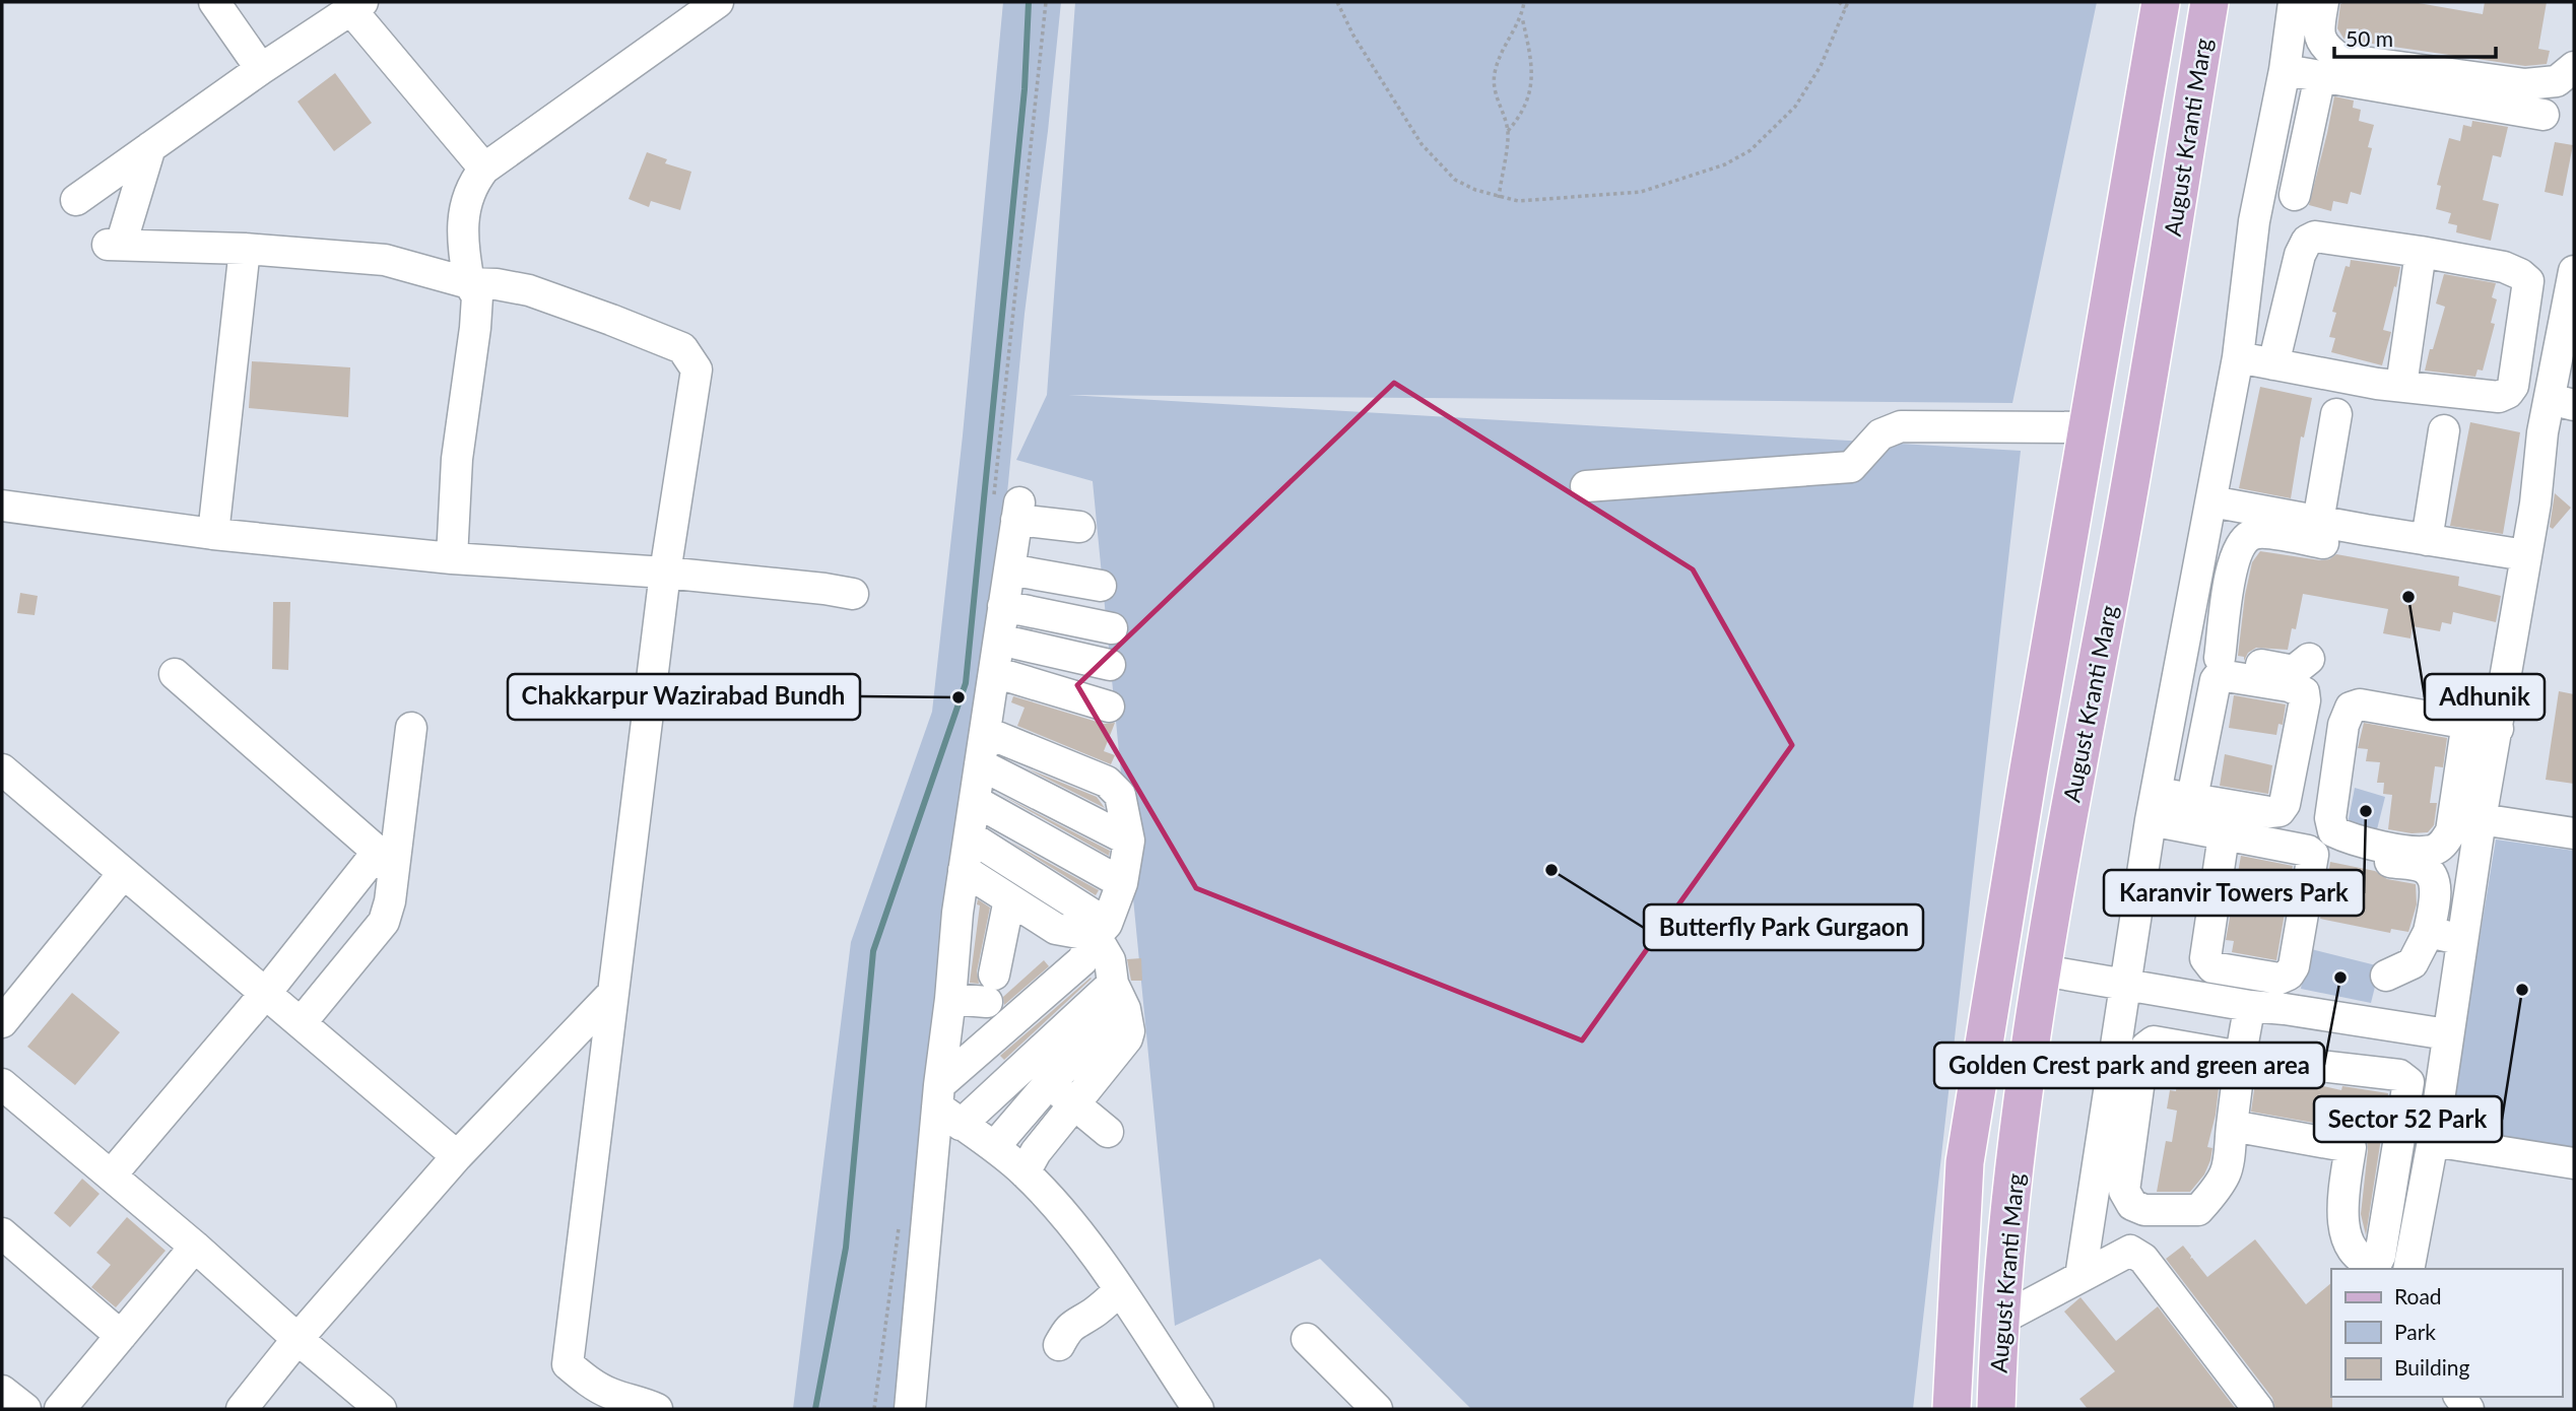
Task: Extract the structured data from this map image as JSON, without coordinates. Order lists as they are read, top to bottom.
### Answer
{
  "streets": {
    "main road": ["August Kranti Marg"]
  },
  "places": [
    "Adhunik",
    "Chakkarpur Wazirabad Bundh",
    "Karanvir Towers Park",
    "Butterfly Park Gurgaon",
    "Golden Crest park and green area",
    "Sector 52 Park"
  ],
  "legend": ["Road", "Park", "Building"],
  "scale_bar": "50 m"
}
